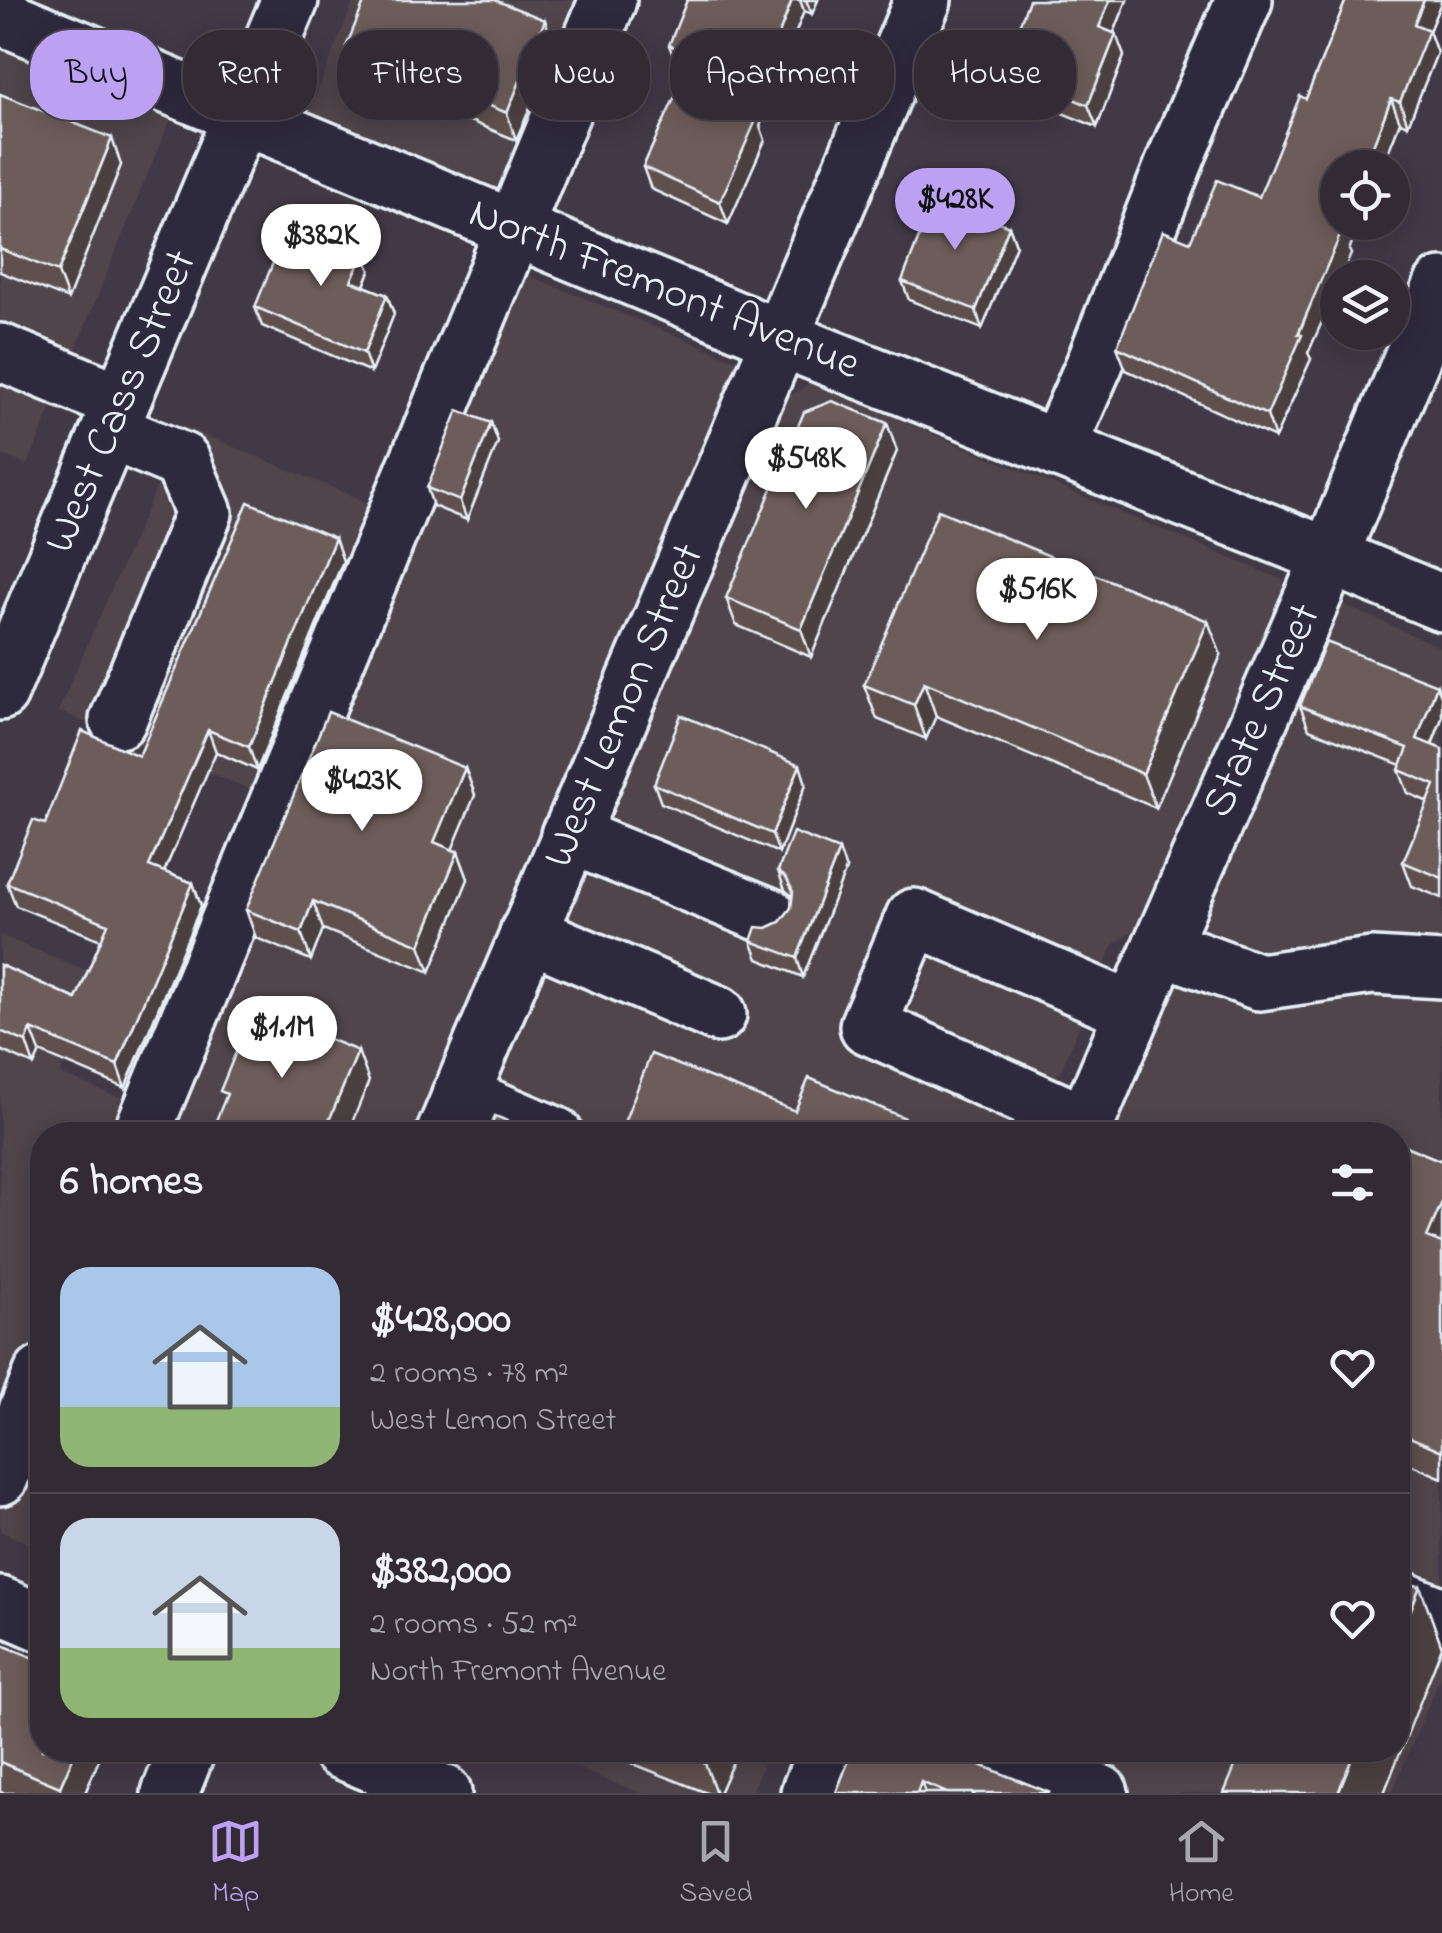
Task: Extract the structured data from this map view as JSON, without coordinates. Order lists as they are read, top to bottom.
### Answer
{
  "streets": {
    "street": [
      "North Fremont Avenue",
      "West Cass Street",
      "West Lemon Street",
      "State Street"
    ]
  },
  "crossings": [
    ["North Fremont Avenue", "West Lemon Street"],
    ["North Fremont Avenue", "State Street"]
  ],
  "page": {
    "chip": [
      "Buy",
      "Rent",
      "Filters",
      "New",
      "Apartment",
      "House"
    ],
    "price": [
      "$428K",
      "$382K",
      "$548K",
      "$516K",
      "$423K",
      "$1.1M"
    ],
    "heading": "6 homes",
    "list": [
      {
        "name": "$428,000",
        "note": "2 rooms · 78 m² · West Lemon Street"
      },
      {
        "name": "$382,000",
        "note": "2 rooms · 52 m² · North Fremont Avenue"
      }
    ],
    "tabs": ["Map", "Saved", "Home"]
  }
}
